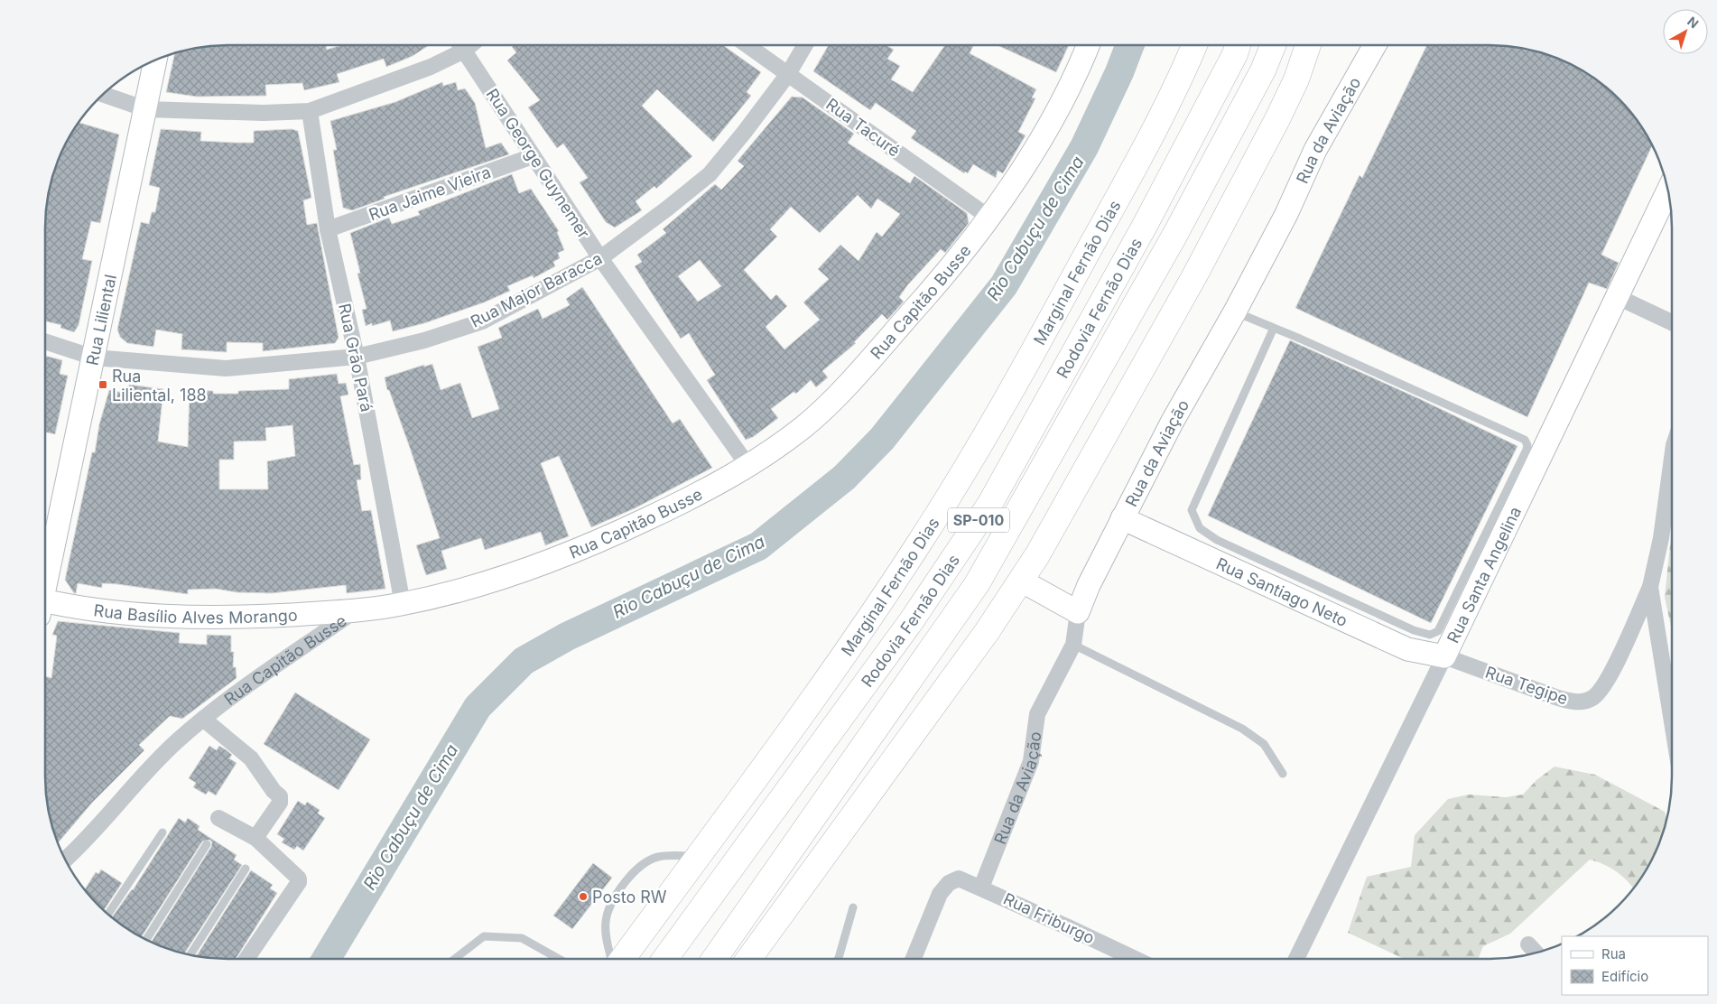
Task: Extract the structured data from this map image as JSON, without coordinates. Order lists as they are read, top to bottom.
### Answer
{
  "streets": {
    "highway": ["Marginal Fernão Dias", "Rodovia Fernão Dias", "SP-010"],
    "street": [
      "Rua Tacuré",
      "Rua da Aviação",
      "Rua George Guynemer",
      "Rua Jaime Vieira",
      "Rua Major Baracca",
      "Rua Capitão Busse",
      "Rua Liliental",
      "Rua Grão Pará",
      "Rua Santa Angelina",
      "Rua Santiago Neto",
      "Rua Basílio Alves Morango",
      "Rua Tegipe",
      "Rua Friburgo"
    ]
  },
  "crossings": [
    ["Rua Tacuré", "Rua Major Baracca"],
    ["Rua Tacuré", "Rua Capitão Busse"],
    ["Rua da Aviação", "Rua Santiago Neto"],
    ["Rua da Aviação", "Rua Friburgo"],
    ["Rua George Guynemer", "Rua Jaime Vieira"],
    ["Rua George Guynemer", "Rua Major Baracca"],
    ["Rua George Guynemer", "Rua Capitão Busse"],
    ["Rua Jaime Vieira", "Rua Grão Pará"],
    ["Rua Major Baracca", "Rua Liliental"],
    ["Rua Major Baracca", "Rua Grão Pará"],
    ["Rua Capitão Busse", "Rua Grão Pará"],
    ["Rua Capitão Busse", "Rua Basílio Alves Morango"],
    ["Rua Santa Angelina", "Rua Santiago Neto"],
    ["Rua Santa Angelina", "Rua Tegipe"],
    ["Rua Santiago Neto", "Rua Tegipe"]
  ],
  "water": ["Rio Cabuçu de Cima"],
  "places": {
    "transit": ["Rua Liliental, 188"],
    "other": ["Posto RW"]
  },
  "legend": ["Rua", "Edifício"],
  "north": "top right"
}
